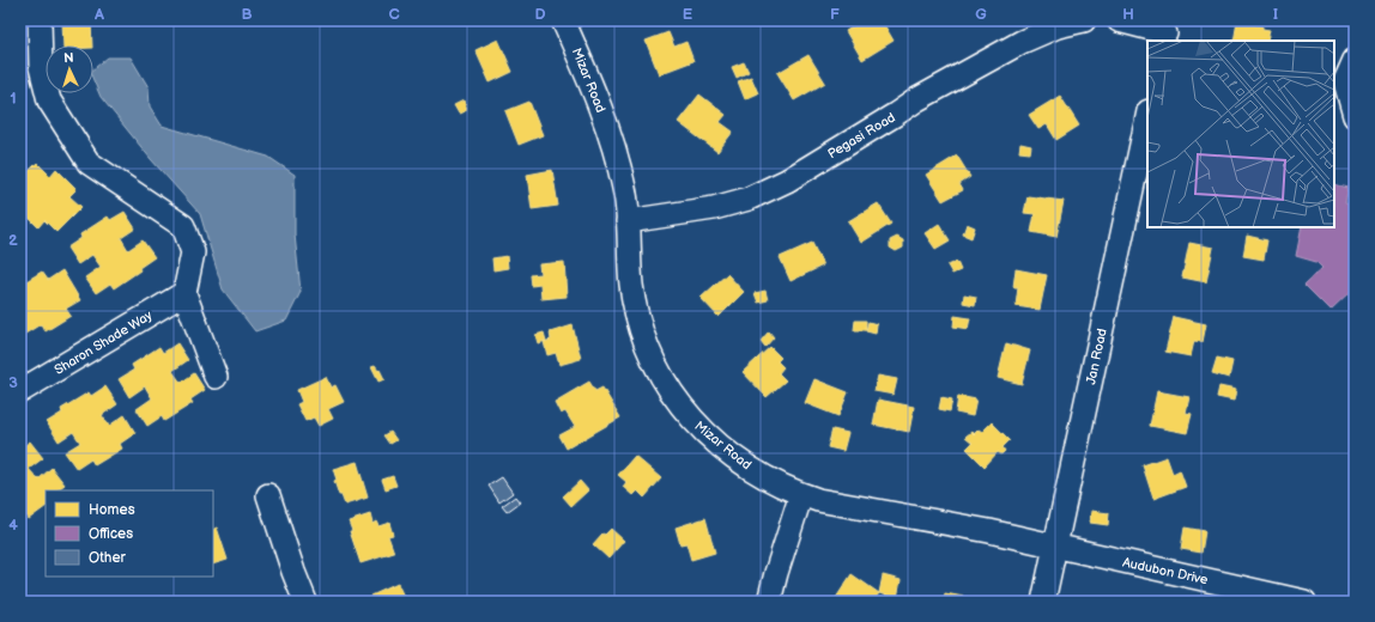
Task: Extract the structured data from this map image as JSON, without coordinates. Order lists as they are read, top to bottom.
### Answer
{
  "streets": {
    "street": [
      "Mizar Road",
      "Pegasi Road",
      "Sharon Shade Way",
      "Jan Road",
      "Audubon Drive"
    ]
  },
  "crossings": [
    ["Mizar Road", "Pegasi Road"],
    ["Mizar Road", "Jan Road"],
    ["Mizar Road", "Audubon Drive"],
    ["Jan Road", "Audubon Drive"]
  ],
  "legend": ["Homes", "Offices", "Other"],
  "north": "top",
  "grid": {
    "columns": [
      "A",
      "B",
      "C",
      "D",
      "E",
      "F",
      "G",
      "H",
      "I"
    ],
    "rows": [
      "1",
      "2",
      "3",
      "4"
    ]
  }
}
